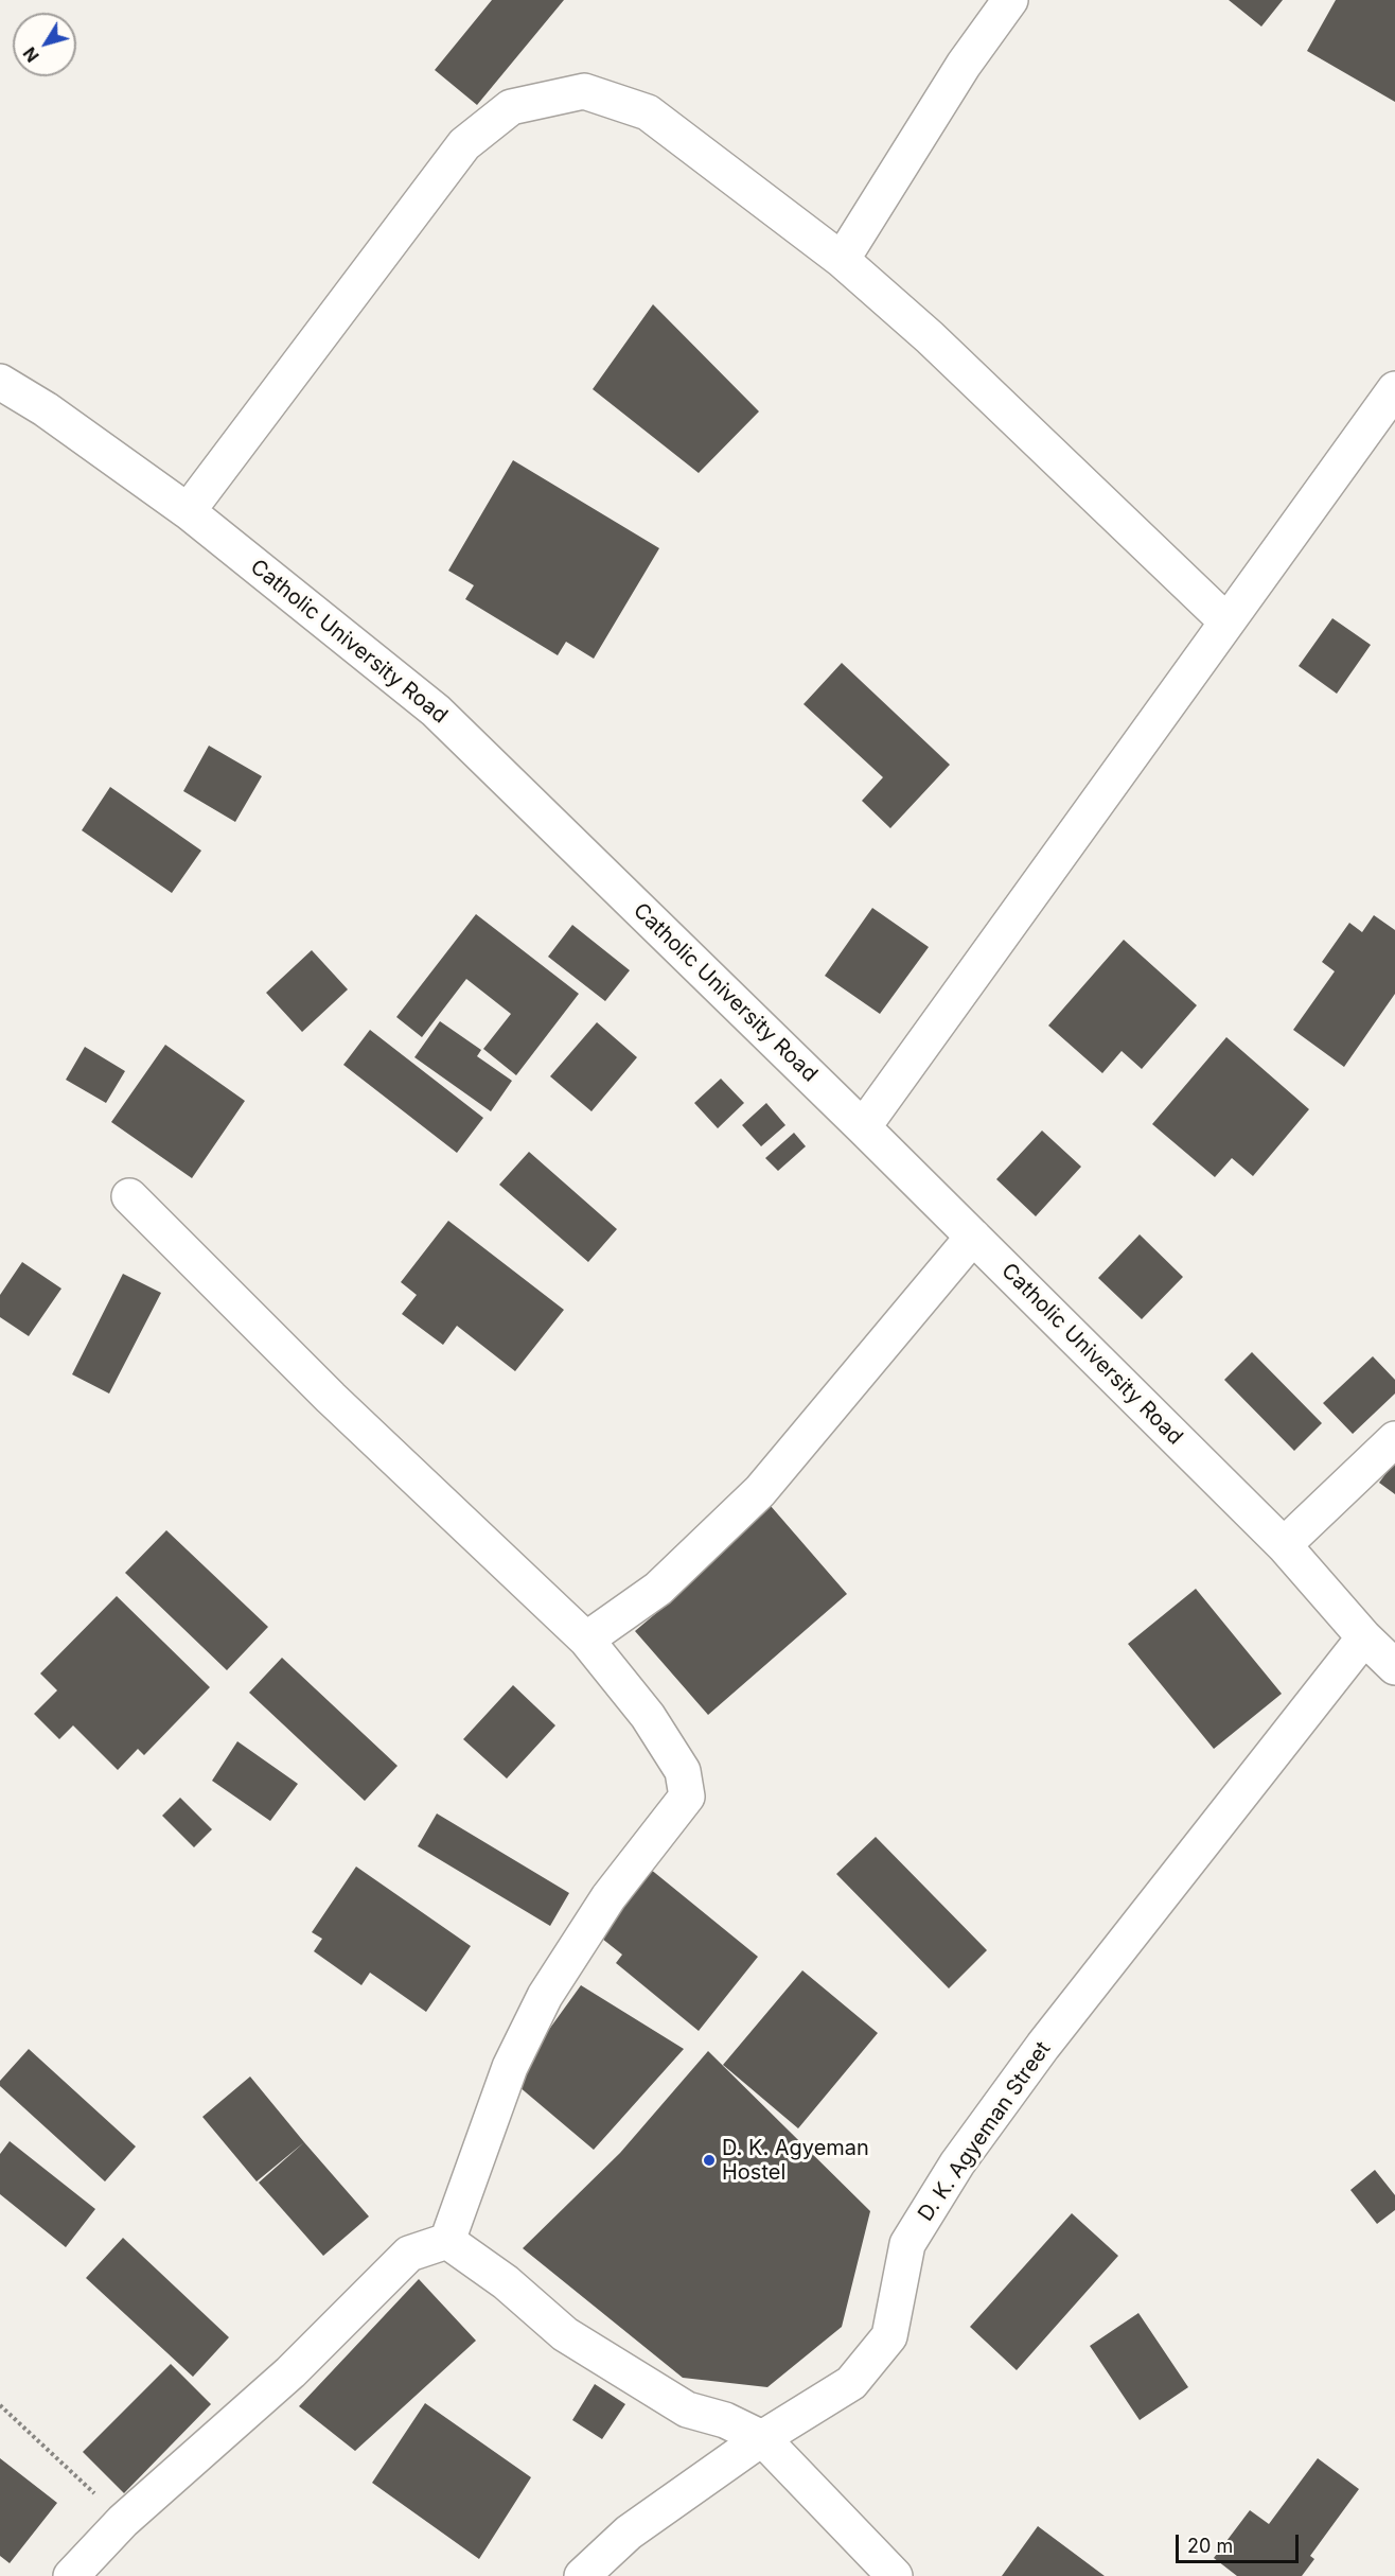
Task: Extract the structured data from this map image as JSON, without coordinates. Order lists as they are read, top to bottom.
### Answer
{
  "streets": {
    "street": ["Catholic University Road", "D. K. Agyeman Street"]
  },
  "crossings": [
    ["Catholic University Road", "D. K. Agyeman Street"]
  ],
  "places": ["D. K. Agyeman Hostel"],
  "scale_bar": "20 m",
  "north": "bottom left"
}
